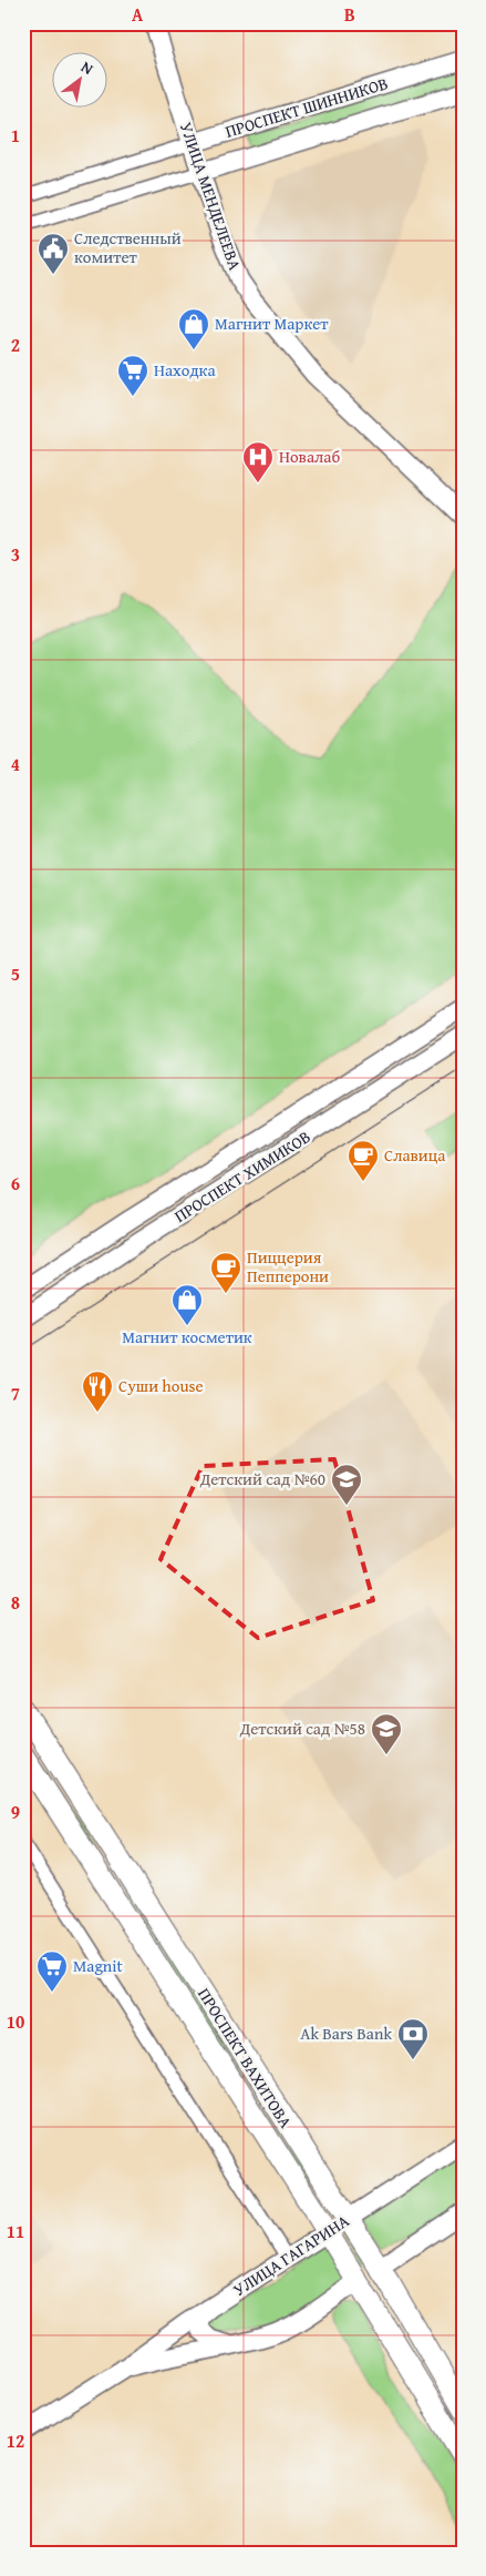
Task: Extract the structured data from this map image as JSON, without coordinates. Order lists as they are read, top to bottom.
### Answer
{
  "streets": {
    "main road": [
      "ПРОСПЕКТ ШИННИКОВ",
      "УЛИЦА МЕНДЕЛЕЕВА",
      "ПРОСПЕКТ ХИМИКОВ",
      "ПРОСПЕКТ ВАХИТОВА",
      "УЛИЦА ГАГАРИНА"
    ]
  },
  "crossings": [
    ["ПРОСПЕКТ ШИННИКОВ", "УЛИЦА МЕНДЕЛЕЕВА"],
    ["ПРОСПЕКТ ВАХИТОВА", "УЛИЦА ГАГАРИНА"]
  ],
  "places": {
    "public building": ["Следственный комитет"],
    "shop": ["Магнит Маркет", "Магнит косметик"],
    "supermarket": ["Находка", "Magnit"],
    "hospital": ["Новалаб"],
    "cafe": ["Славица", "Пиццерия Пепперони"],
    "restaurant": ["Суши house"],
    "school or university": ["Детский сад №60", "Детский сад №58"],
    "bank": ["Ak Bars Bank"]
  },
  "north": "top right",
  "grid": {
    "columns": ["A", "B"],
    "rows": [
      "1",
      "2",
      "3",
      "4",
      "5",
      "6",
      "7",
      "8",
      "9",
      "10",
      "11",
      "12"
    ]
  }
}
